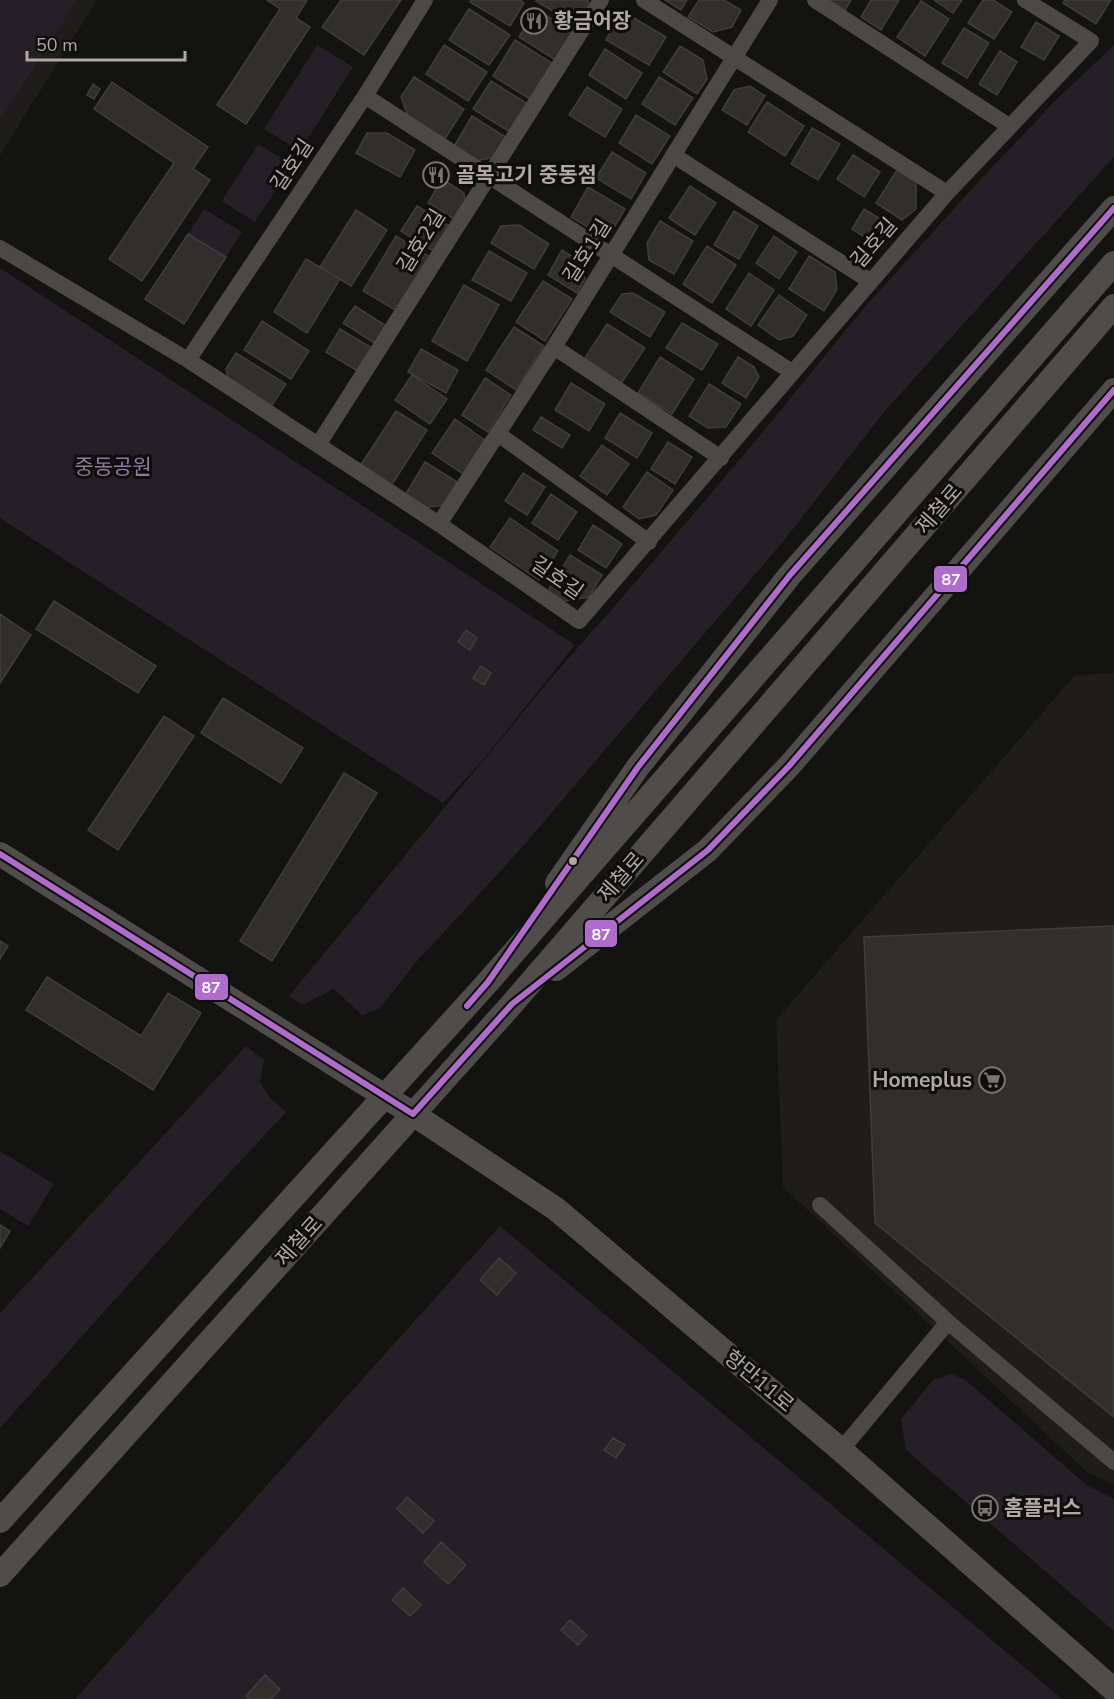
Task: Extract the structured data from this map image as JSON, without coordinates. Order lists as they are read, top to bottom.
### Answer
{
  "streets": {
    "main road": ["제철로", "항만11로"],
    "street": ["길호길", "길호2길", "길호1길"]
  },
  "crossings": [
    ["길호길", "길호2길"],
    ["길호길", "길호1길"],
    ["제철로", "항만11로"]
  ],
  "parks": ["중동공원"],
  "places": {
    "restaurant": ["황금어장", "골목고기 중동점"],
    "supermarket": ["Homeplus"],
    "bus stop": ["홈플러스"]
  },
  "lines": ["transit line 87"],
  "scale_bar": "50 m"
}
